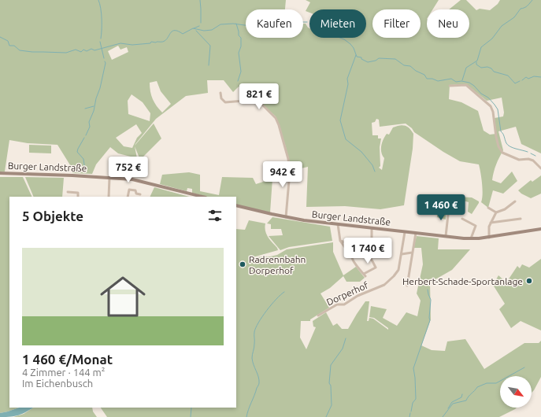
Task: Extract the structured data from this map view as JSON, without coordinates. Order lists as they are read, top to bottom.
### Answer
{
  "streets": {
    "main road": ["Burger Landstraße"],
    "street": ["Dorperhof"]
  },
  "crossings": [
    ["Burger Landstraße", "Dorperhof"]
  ],
  "places": ["Radrennbahn Dorperhof", "Herbert-Schade-Sportanlage"],
  "north": "bottom right",
  "page": {
    "chip": [
      "Kaufen",
      "Mieten",
      "Filter",
      "Neu"
    ],
    "price": [
      "821 €",
      "752 €",
      "942 €",
      "1 460 €",
      "1 740 €"
    ],
    "heading": "5 Objekte",
    "list": [
      {
        "name": "1 460 €/Monat",
        "note": "4 Zimmer · 144 m² · Im Eichenbusch"
      }
    ]
  }
}
